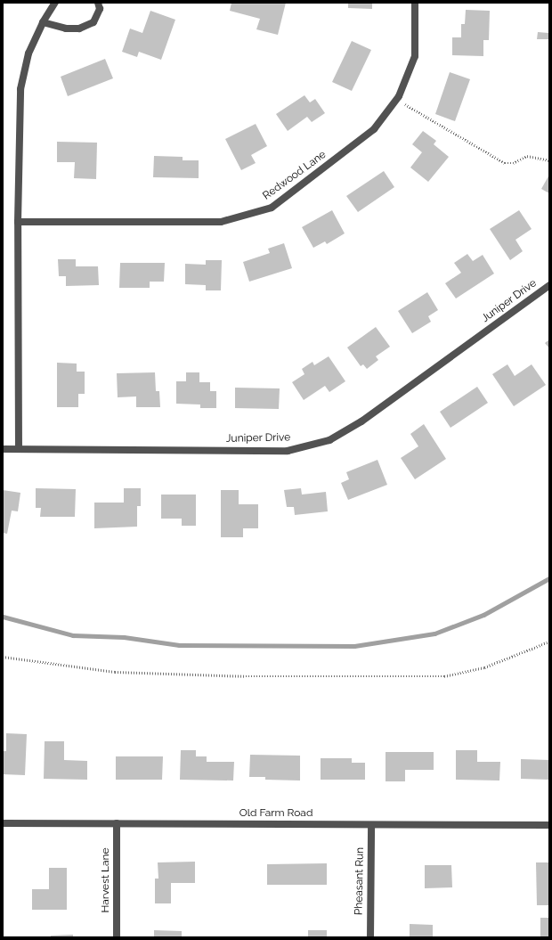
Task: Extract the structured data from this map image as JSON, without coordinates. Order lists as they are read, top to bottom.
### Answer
{
  "streets": {
    "street": [
      "Redwood Lane",
      "Juniper Drive",
      "Old Farm Road",
      "Harvest Lane",
      "Pheasant Run"
    ]
  },
  "crossings": [
    ["Old Farm Road", "Harvest Lane"],
    ["Old Farm Road", "Pheasant Run"]
  ]
}
